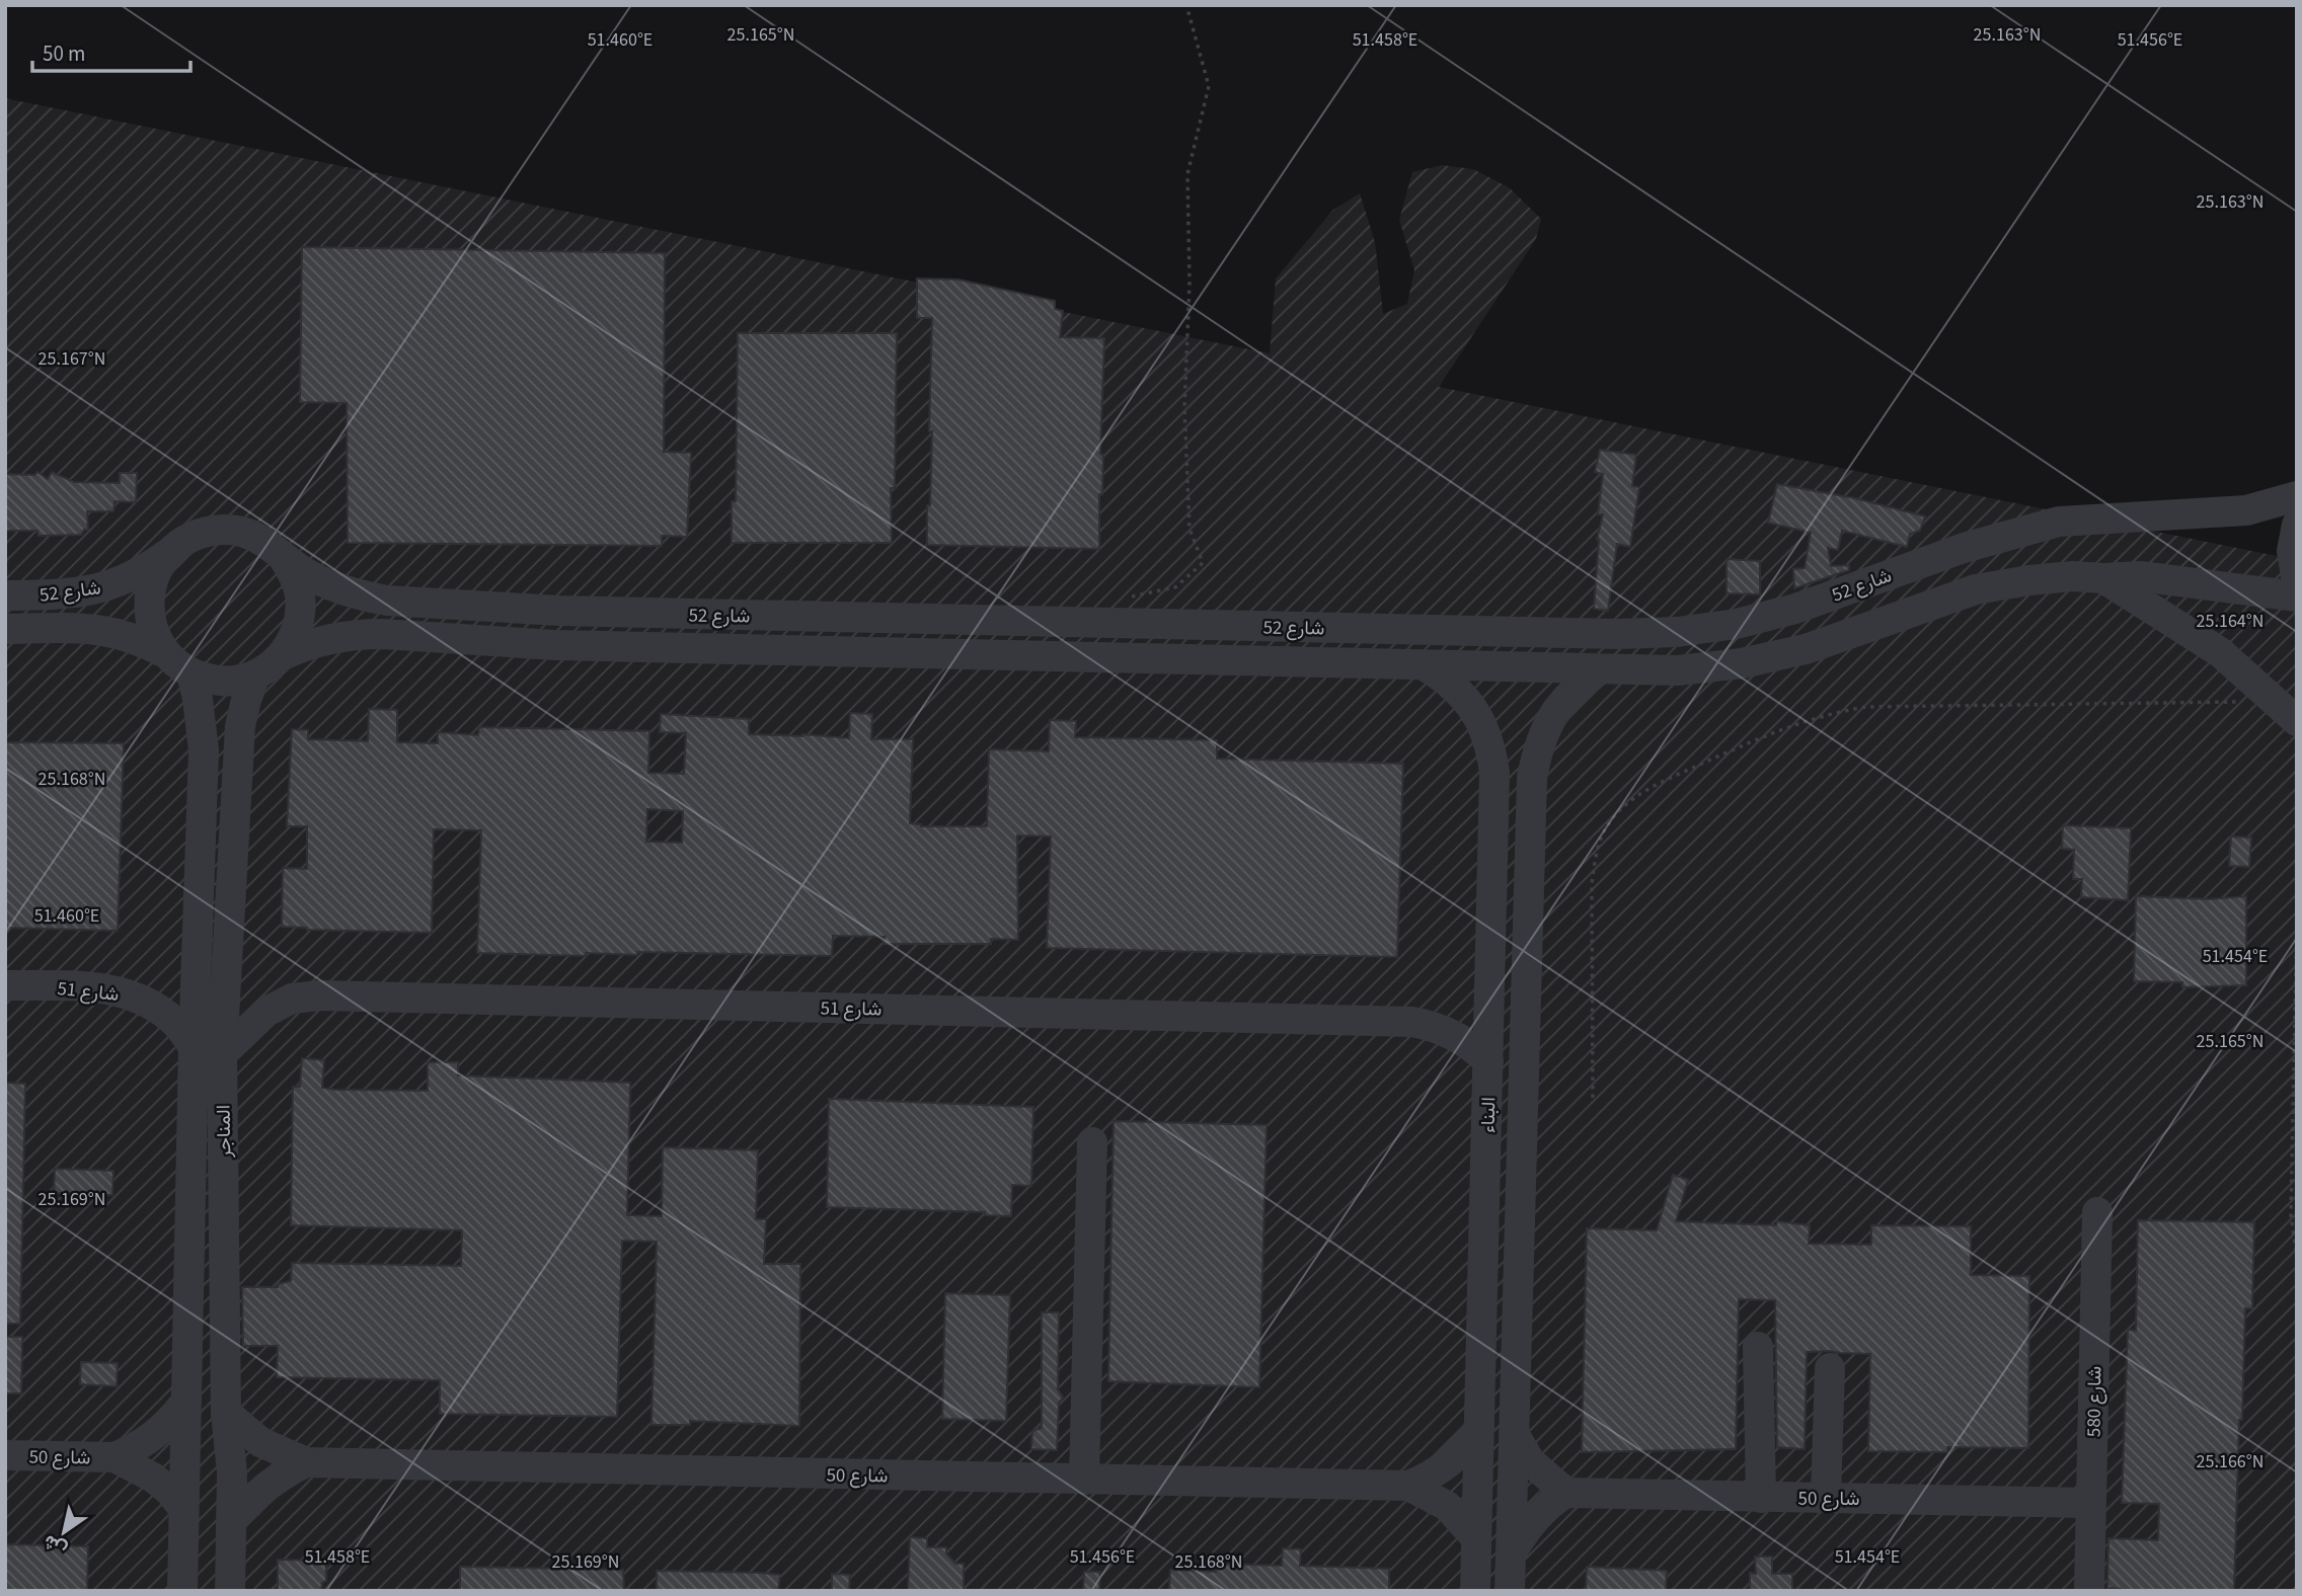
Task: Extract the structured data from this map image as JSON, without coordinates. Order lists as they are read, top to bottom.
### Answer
{
  "streets": {
    "street": [
      "شارع 52",
      "شارع 51",
      "البناء",
      "المناجر",
      "شارع 580",
      "شارع 50"
    ]
  },
  "crossings": [
    ["شارع 52", "البناء"],
    ["شارع 52", "المناجر"],
    ["شارع 51", "البناء"],
    ["شارع 51", "المناجر"],
    ["البناء", "شارع 50"],
    ["المناجر", "شارع 50"],
    ["شارع 580", "شارع 50"]
  ],
  "scale_bar": "50 m",
  "north": "bottom left",
  "coordinates": [
    "25.165°N",
    "25.163°N",
    "51.460°E",
    "51.458°E",
    "51.456°E",
    "25.167°N",
    "25.164°N",
    "25.168°N",
    "51.454°E",
    "25.169°N",
    "25.166°N"
  ]
}
